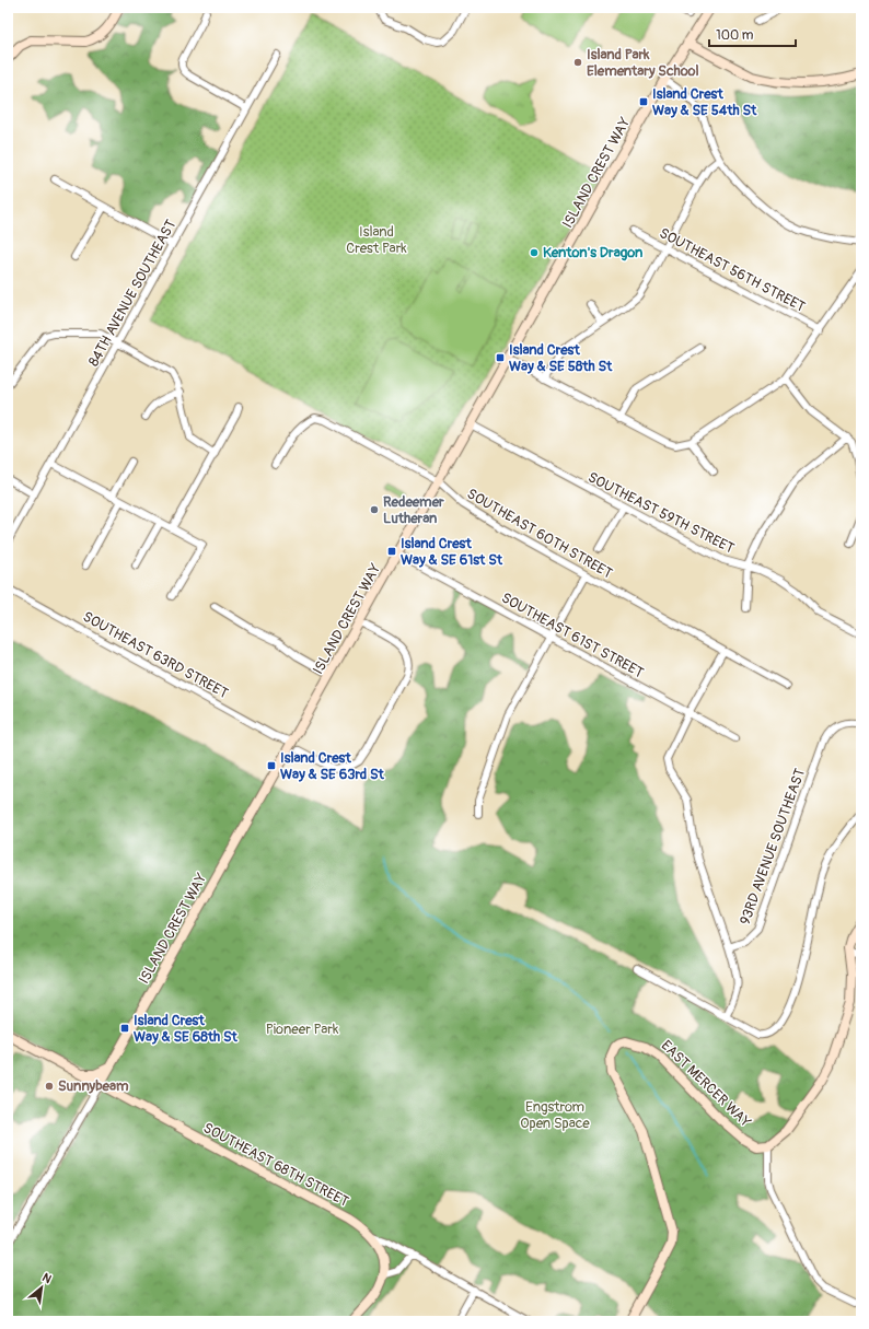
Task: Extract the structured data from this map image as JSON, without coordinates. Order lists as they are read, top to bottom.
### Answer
{
  "streets": {
    "street": [
      "ISLAND CREST WAY",
      "SOUTHEAST 56TH STREET",
      "84TH AVENUE SOUTHEAST",
      "SOUTHEAST 59TH STREET",
      "SOUTHEAST 60TH STREET",
      "SOUTHEAST 61ST STREET",
      "SOUTHEAST 63RD STREET",
      "93RD AVENUE SOUTHEAST",
      "EAST MERCER WAY",
      "SOUTHEAST 68TH STREET"
    ]
  },
  "crossings": [
    ["ISLAND CREST WAY", "SOUTHEAST 59TH STREET"],
    ["ISLAND CREST WAY", "SOUTHEAST 60TH STREET"],
    ["ISLAND CREST WAY", "SOUTHEAST 61ST STREET"],
    ["ISLAND CREST WAY", "SOUTHEAST 63RD STREET"],
    ["ISLAND CREST WAY", "SOUTHEAST 68TH STREET"]
  ],
  "parks": ["Island Crest Park", "Pioneer Park", "Engstrom Open Space"],
  "places": {
    "other": [
      "Island Park Elementary School",
      "Kenton's Dragon",
      "Redeemer Lutheran",
      "Sunnybeam"
    ],
    "transit": [
      "Island Crest Way & SE 54th St",
      "Island Crest Way & SE 58th St",
      "Island Crest Way & SE 61st St",
      "Island Crest Way & SE 63rd St",
      "Island Crest Way & SE 68th St"
    ]
  },
  "scale_bar": "100 m",
  "north": "top right"
}
